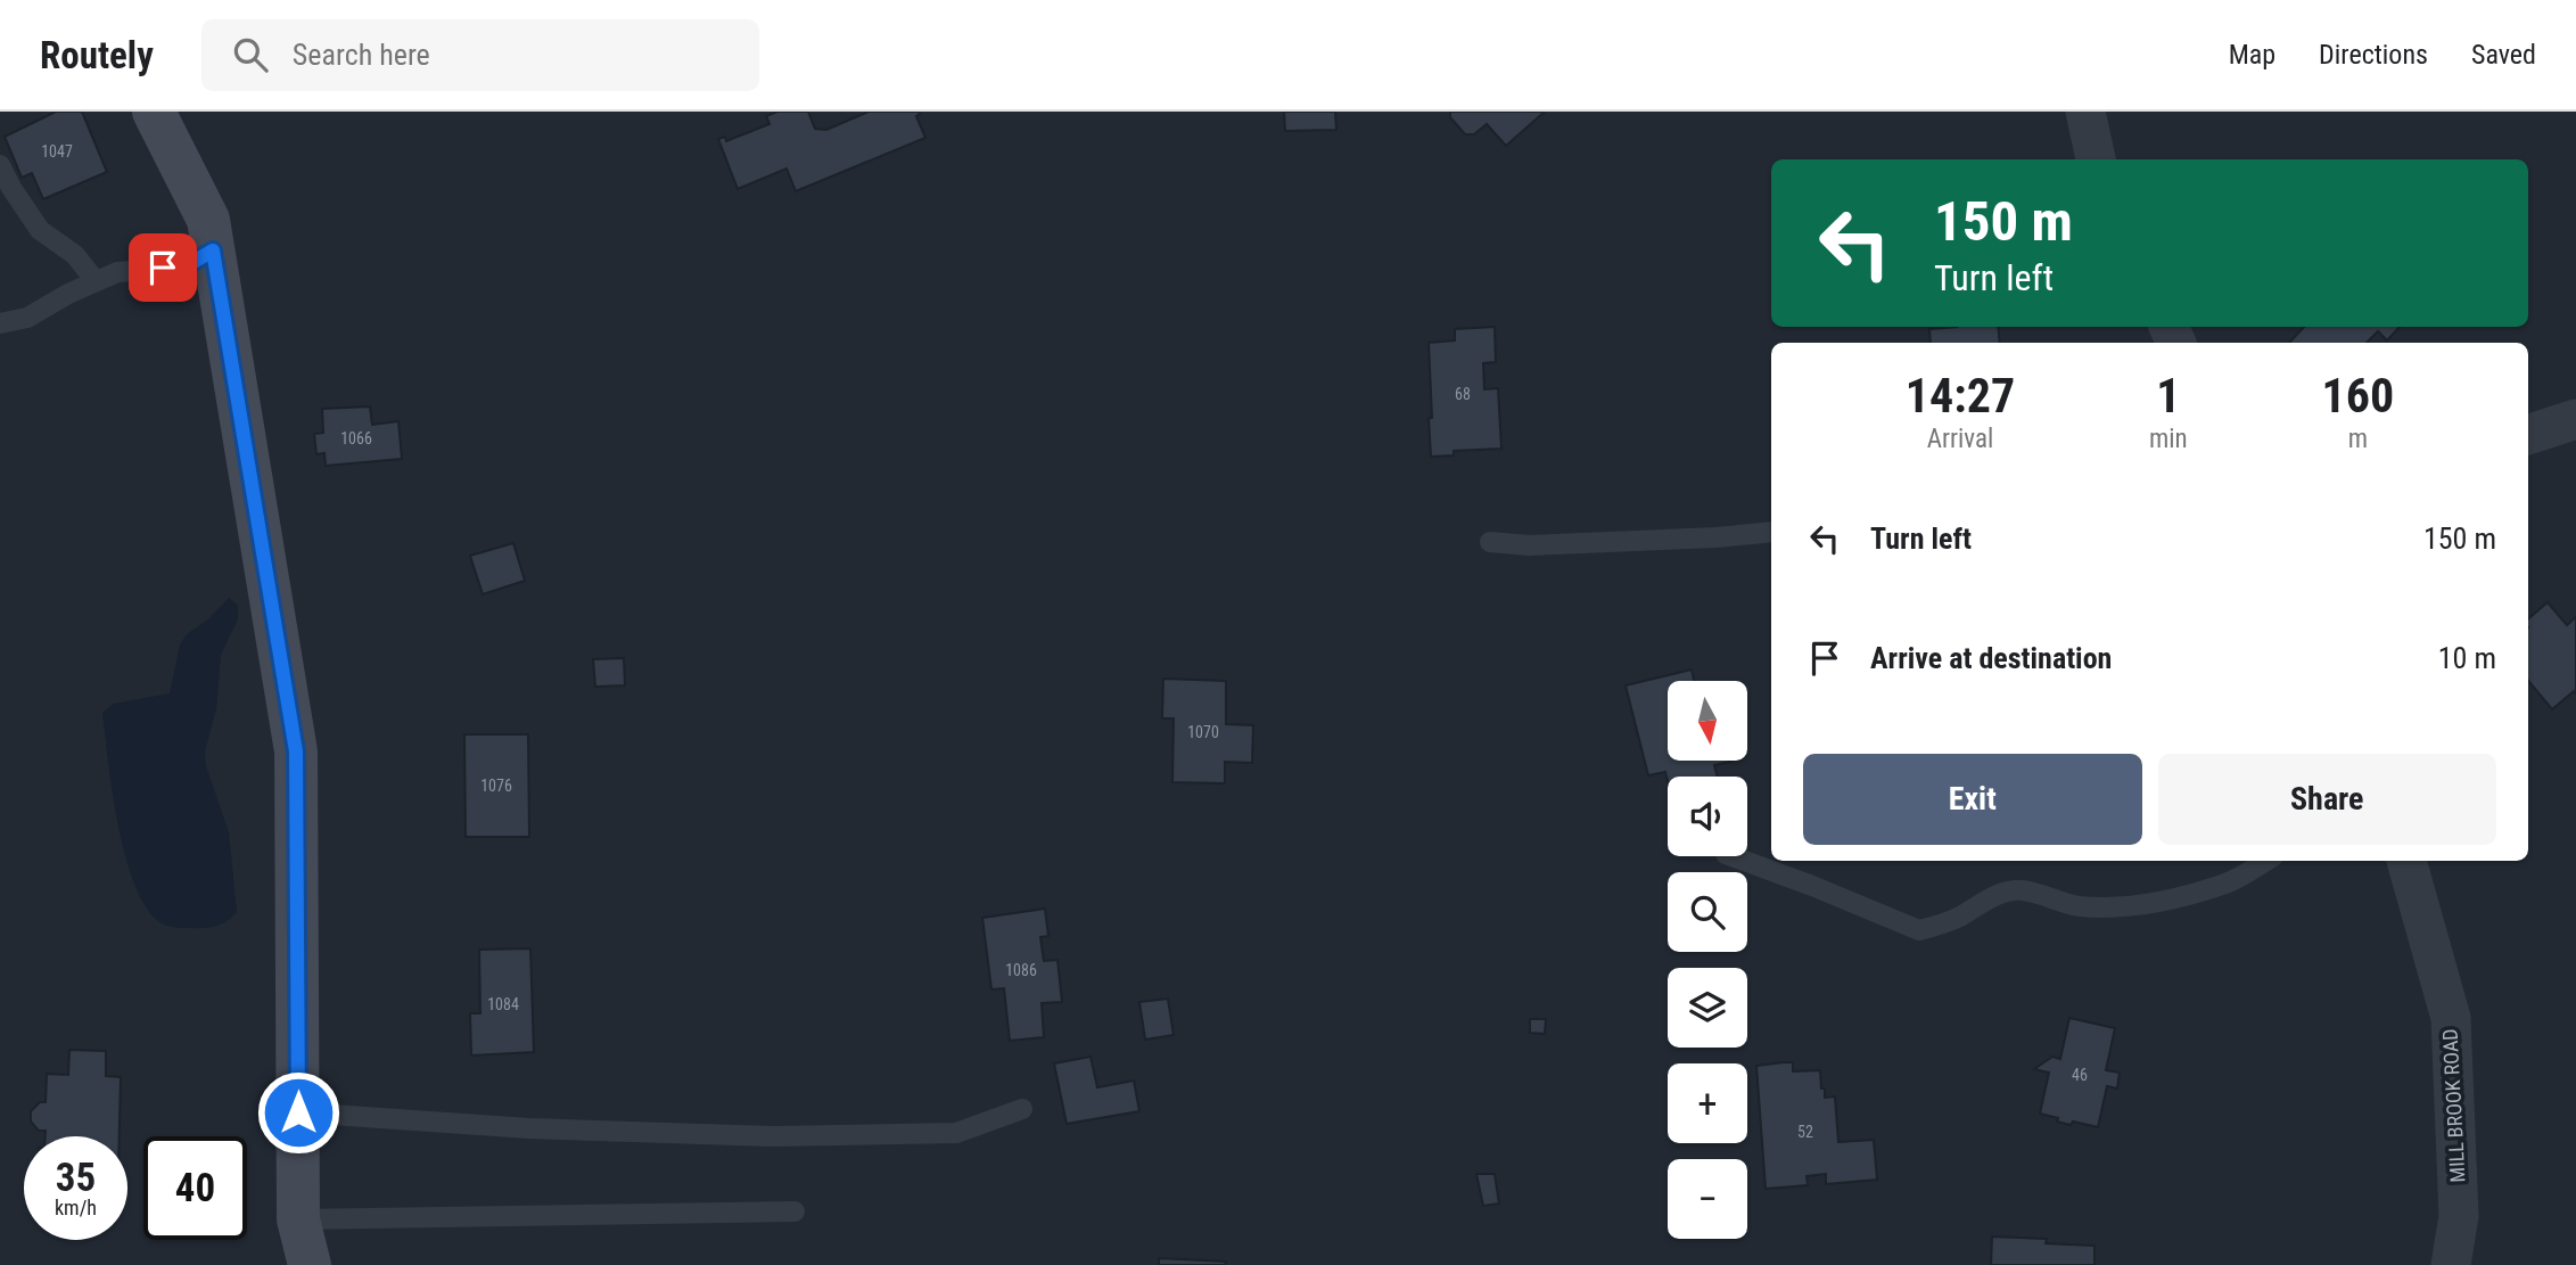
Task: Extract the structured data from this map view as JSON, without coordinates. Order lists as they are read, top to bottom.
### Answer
{
  "streets": {
    "street": ["MILL BROOK ROAD"]
  },
  "house_numbers": [
    "1047",
    "68",
    "1066",
    "1070",
    "1076",
    "1086",
    "1084",
    "46",
    "52"
  ],
  "north": "bottom",
  "page": {
    "header": "Routely",
    "search": "Search here",
    "nav": ["Map", "Directions", "Saved"],
    "turn": ["150 m", "Turn left"],
    "eta": [
      "14:27",
      "Arrival",
      "1",
      "min",
      "160",
      "m"
    ],
    "list": [
      {
        "name": "Turn left",
        "value": "150 m"
      },
      {
        "name": "Arrive at destination",
        "value": "10 m"
      }
    ],
    "map_buttons": ["+", "−"],
    "buttons": ["Exit", "Share"],
    "speed": "35 km/h",
    "limit": "40"
  }
}
